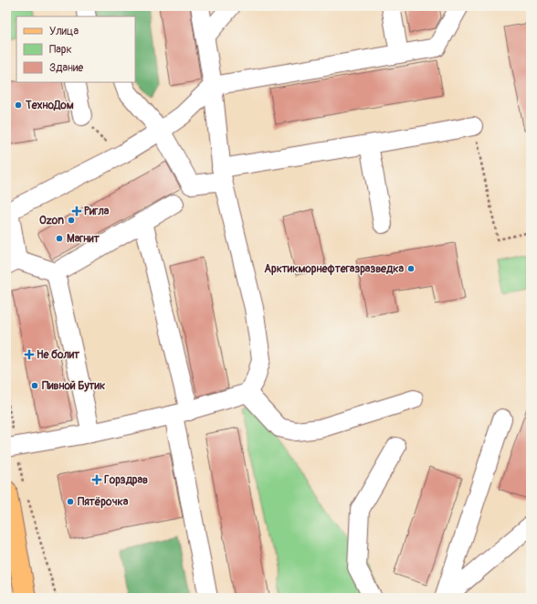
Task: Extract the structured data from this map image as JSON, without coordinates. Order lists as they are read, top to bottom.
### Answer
{
  "places": {
    "other": [
      "ТехноДом",
      "Ozon",
      "Магнит",
      "Арктикморнефтегазразведка",
      "Пивной Бутик",
      "Пятёрочка"
    ],
    "health": ["Ригла", "Не болит", "Горздрав"]
  },
  "legend": ["Улица", "Парк", "Здание"]
}
